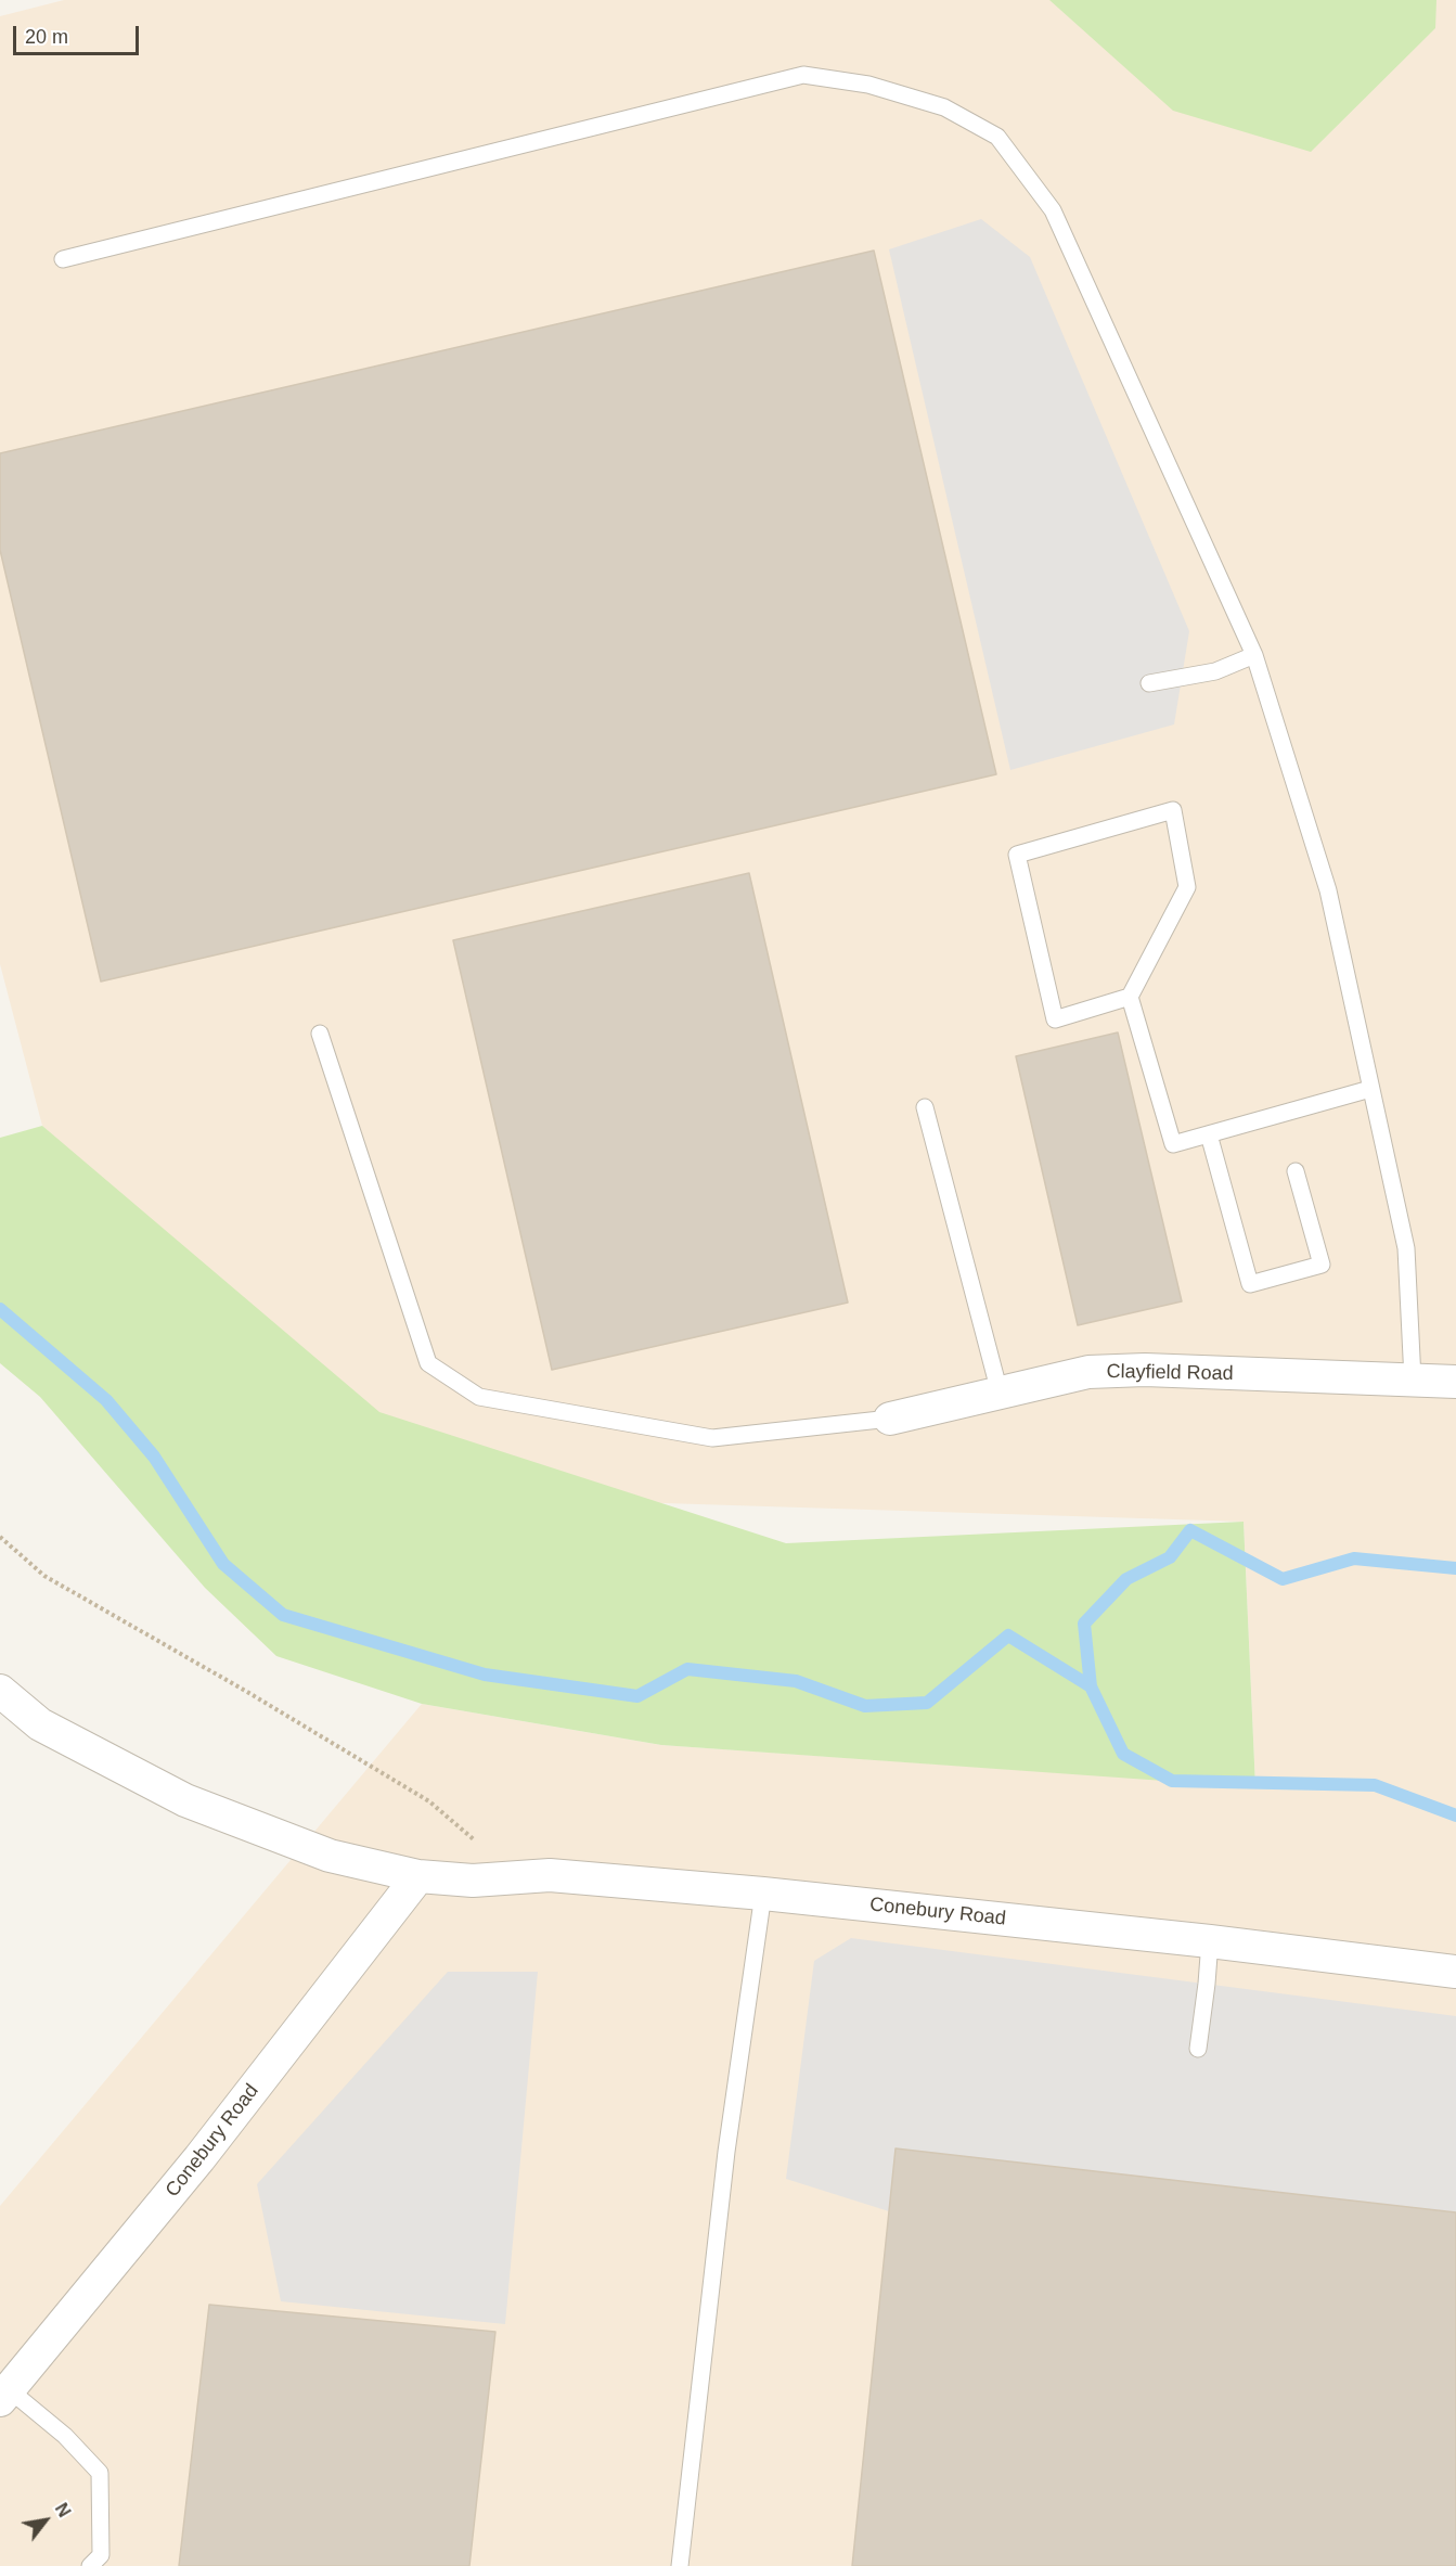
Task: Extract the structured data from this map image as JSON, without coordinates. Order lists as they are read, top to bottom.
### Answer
{
  "streets": {
    "street": ["Clayfield Road", "Conebury Road"]
  },
  "scale_bar": "20 m",
  "north": "top right"
}
